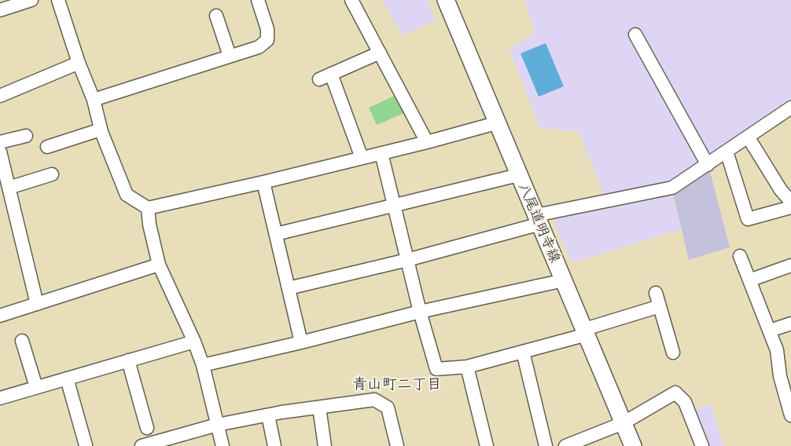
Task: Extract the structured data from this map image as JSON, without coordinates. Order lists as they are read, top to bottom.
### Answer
{
  "streets": {
    "main road": ["八尾道明寺線"]
  },
  "districts": ["青山町二丁目"]
}
